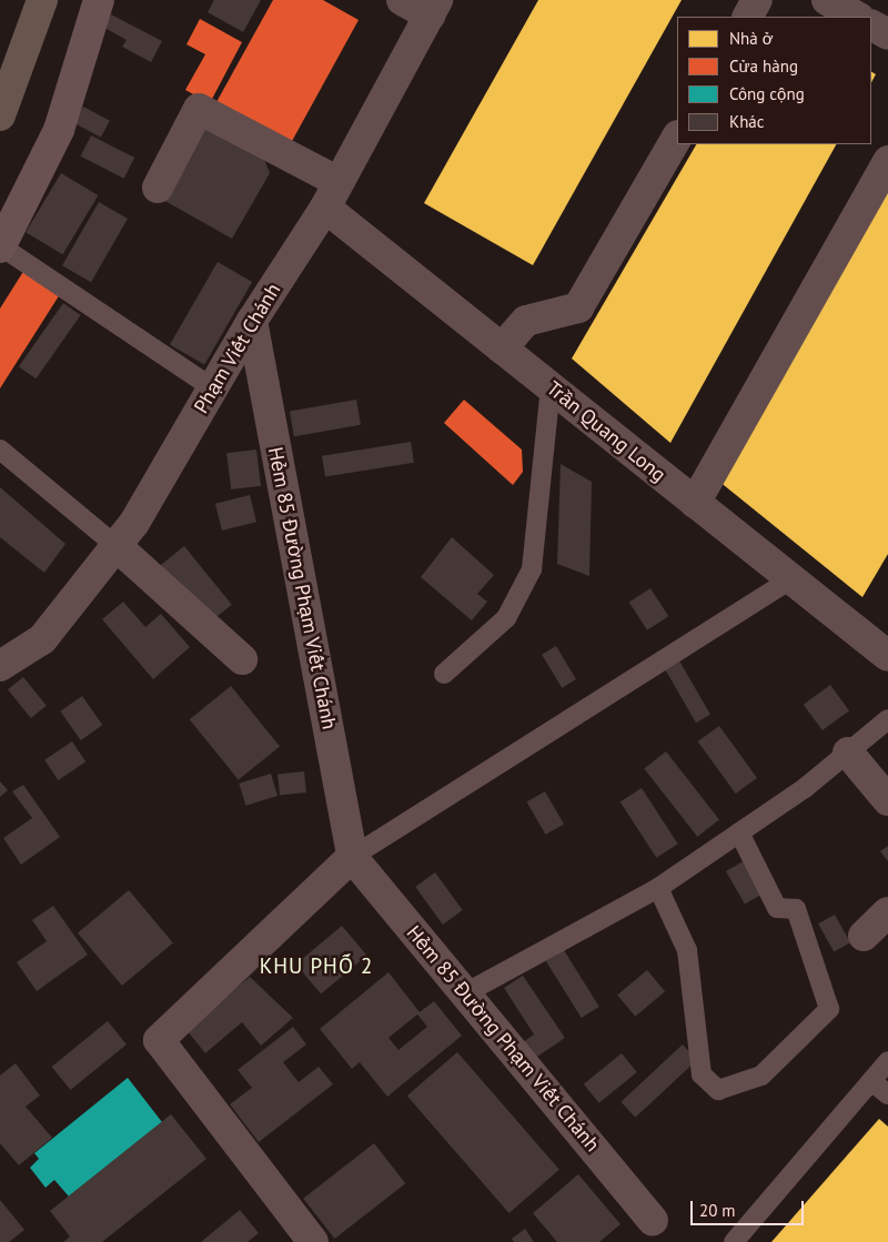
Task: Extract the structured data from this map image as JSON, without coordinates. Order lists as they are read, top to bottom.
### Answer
{
  "streets": {
    "street": ["Phạm Viết Chánh", "Trần Quang Long", "Hẻm 85 Đường Phạm Viết Chánh"]
  },
  "crossings": [
    ["Phạm Viết Chánh", "Trần Quang Long"],
    ["Phạm Viết Chánh", "Hẻm 85 Đường Phạm Viết Chánh"]
  ],
  "districts": ["KHU PHỐ 2"],
  "legend": [
    "Nhà ở",
    "Cửa hàng",
    "Công cộng",
    "Khác"
  ],
  "scale_bar": "20 m"
}
